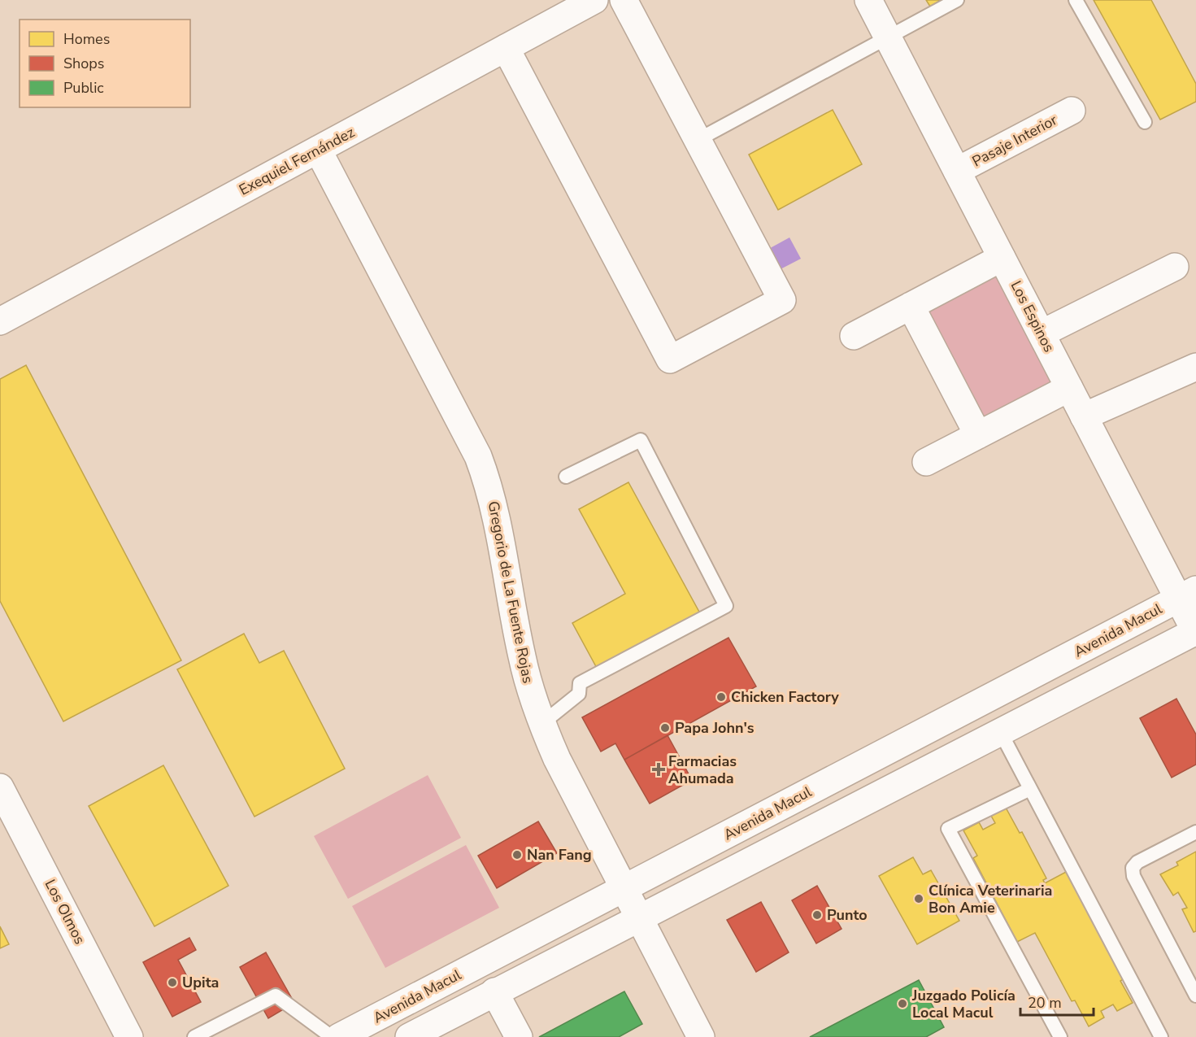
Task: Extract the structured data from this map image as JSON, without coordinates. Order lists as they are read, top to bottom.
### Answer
{
  "streets": {
    "street": [
      "Pasaje Interior",
      "Exequiel Fernández",
      "Los Espinos",
      "Gregorio de La Fuente Rojas",
      "Avenida Macul",
      "Los Olmos"
    ]
  },
  "crossings": [
    ["Pasaje Interior", "Los Espinos"],
    ["Exequiel Fernández", "Gregorio de La Fuente Rojas"],
    ["Los Espinos", "Avenida Macul"],
    ["Gregorio de La Fuente Rojas", "Avenida Macul"]
  ],
  "places": {
    "other": [
      "Chicken Factory",
      "Papa John's",
      "Nan Fang",
      "Clínica Veterinaria Bon Amie",
      "Punto",
      "Upita",
      "Juzgado Policía Local Macul"
    ],
    "health": ["Farmacias Ahumada"]
  },
  "legend": ["Homes", "Shops", "Public"],
  "scale_bar": "20 m"
}
